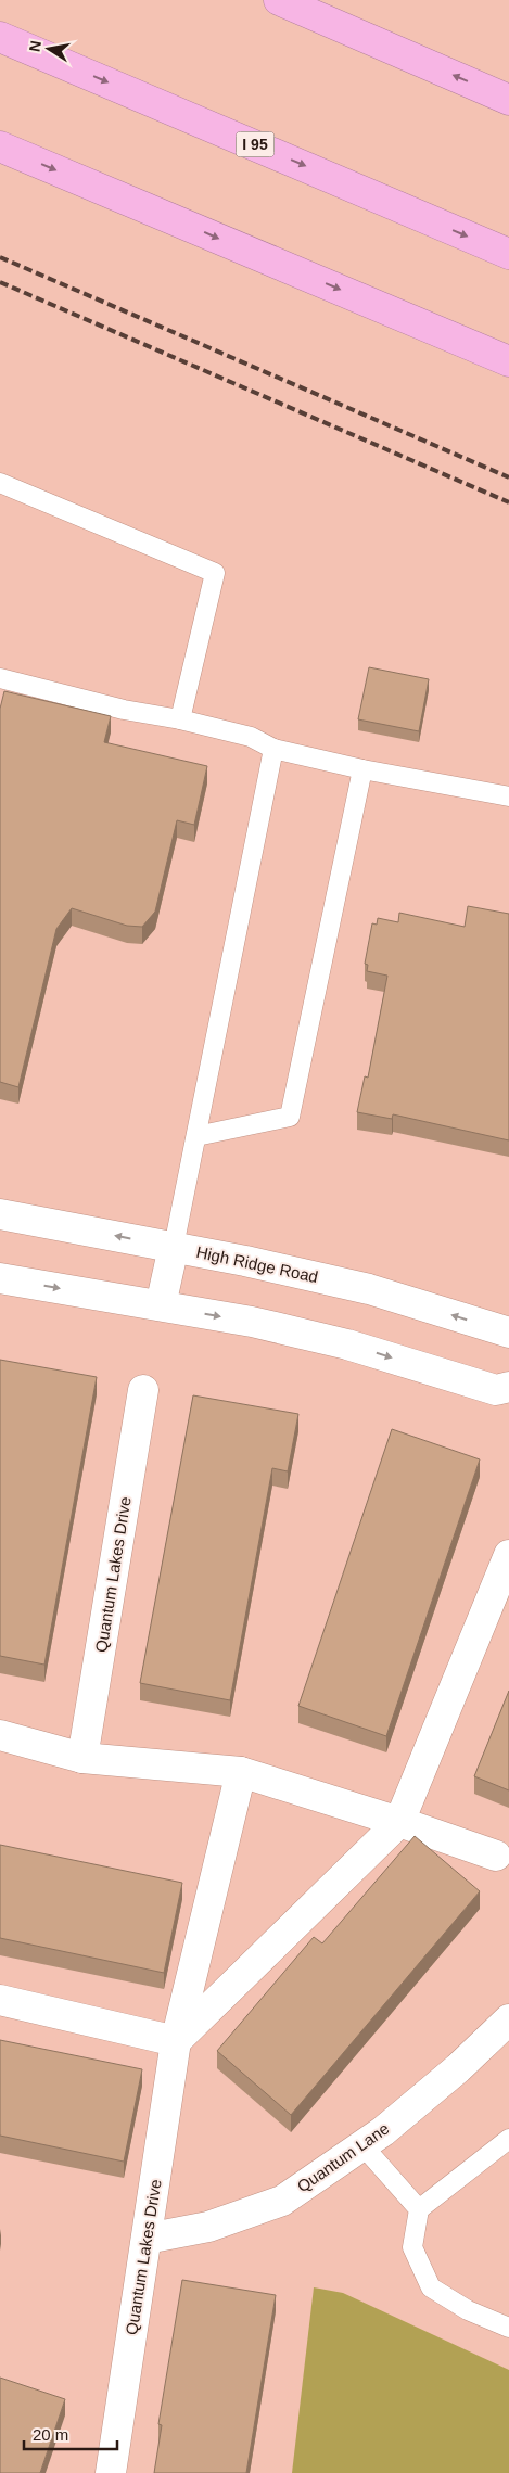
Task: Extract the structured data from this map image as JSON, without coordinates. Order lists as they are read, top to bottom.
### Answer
{
  "streets": {
    "highway": ["I 95"],
    "street": ["High Ridge Road", "Quantum Lakes Drive", "Quantum Lane"]
  },
  "crossings": [
    ["Quantum Lakes Drive", "Quantum Lane"]
  ],
  "scale_bar": "20 m",
  "north": "left"
}
